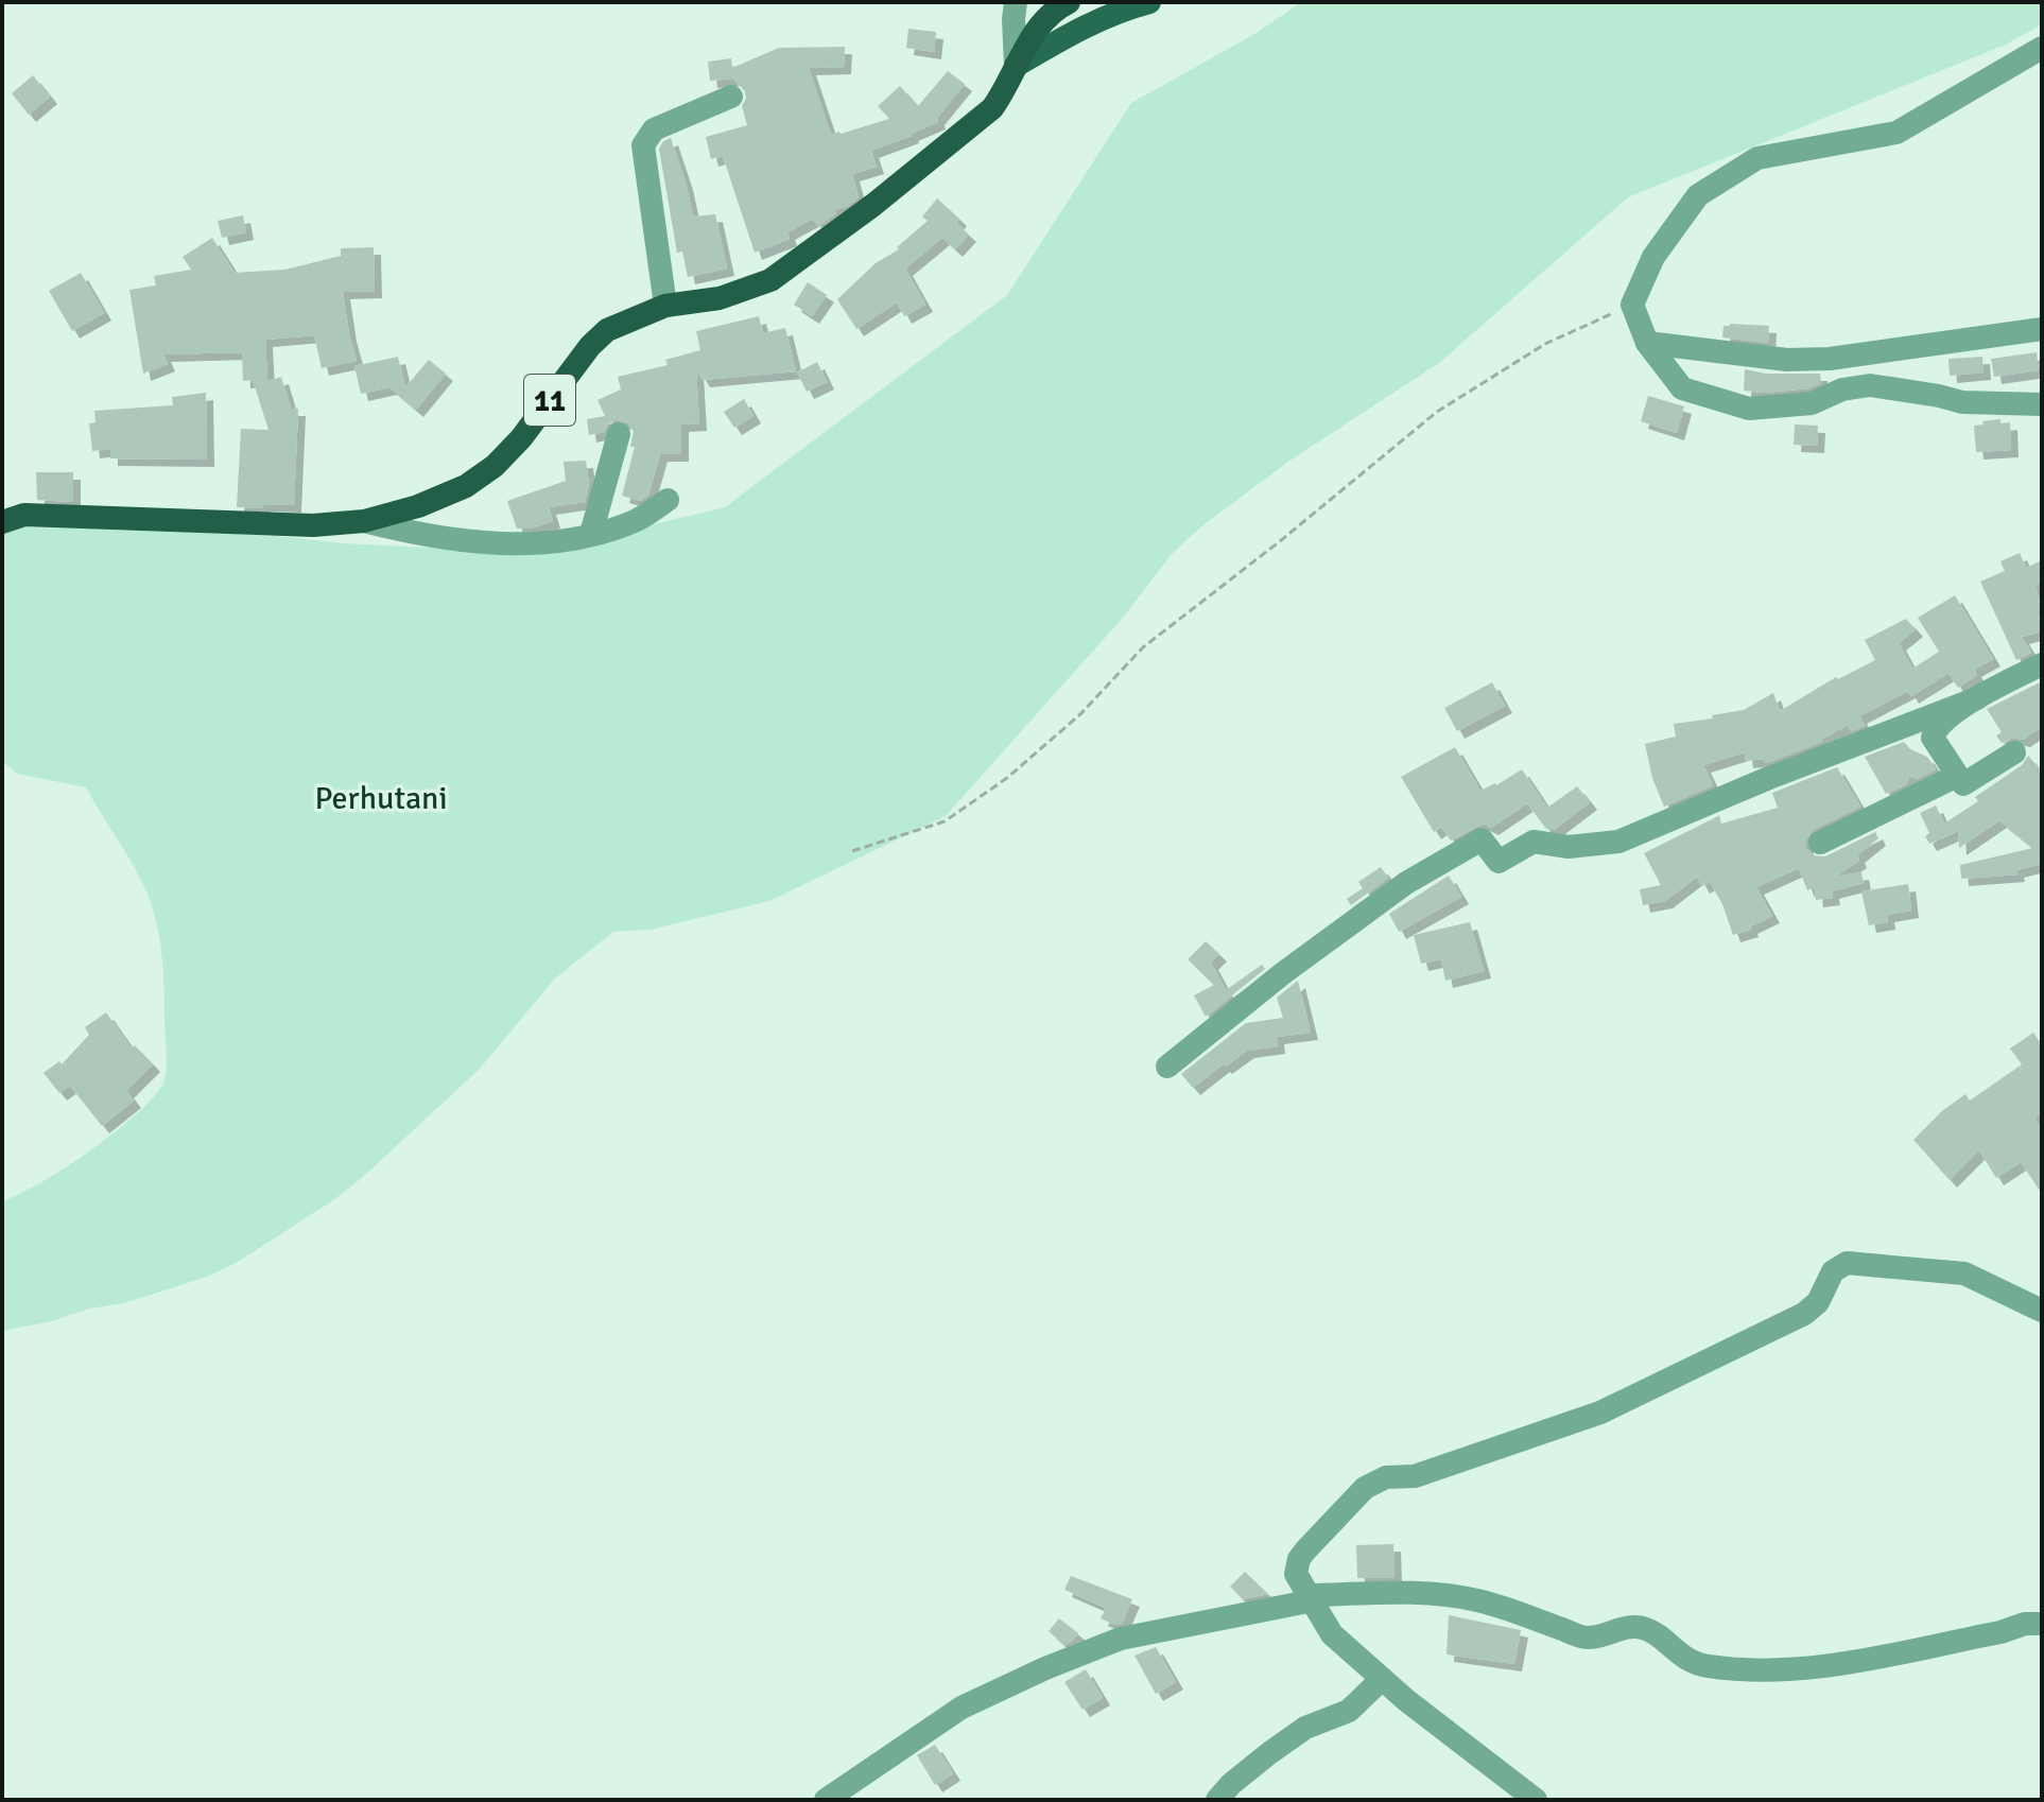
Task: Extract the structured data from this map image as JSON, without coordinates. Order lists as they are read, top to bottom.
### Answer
{
  "streets": {
    "highway": ["11"]
  },
  "parks": ["Perhutani"]
}
